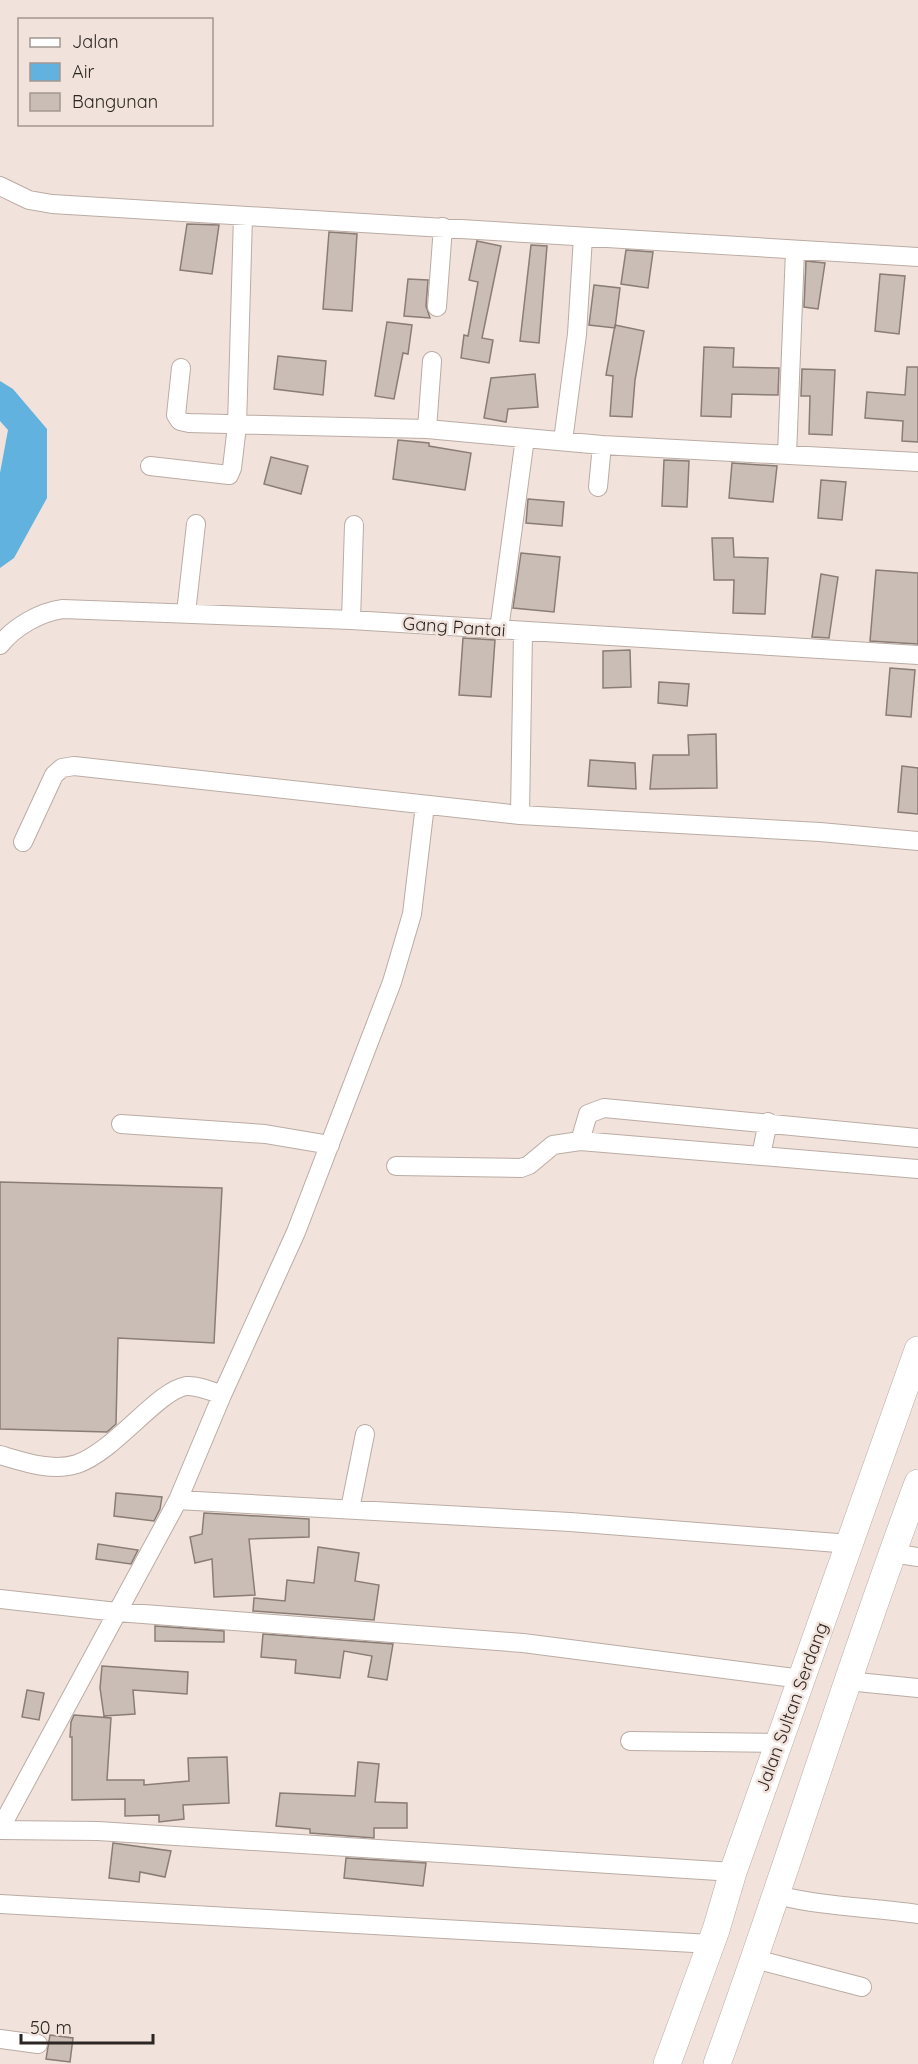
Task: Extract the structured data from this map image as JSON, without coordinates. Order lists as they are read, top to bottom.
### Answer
{
  "streets": {
    "highway": ["Jalan Sultan Serdang"],
    "street": ["Gang Pantai"]
  },
  "legend": ["Jalan", "Air", "Bangunan"],
  "scale_bar": "50 m"
}
